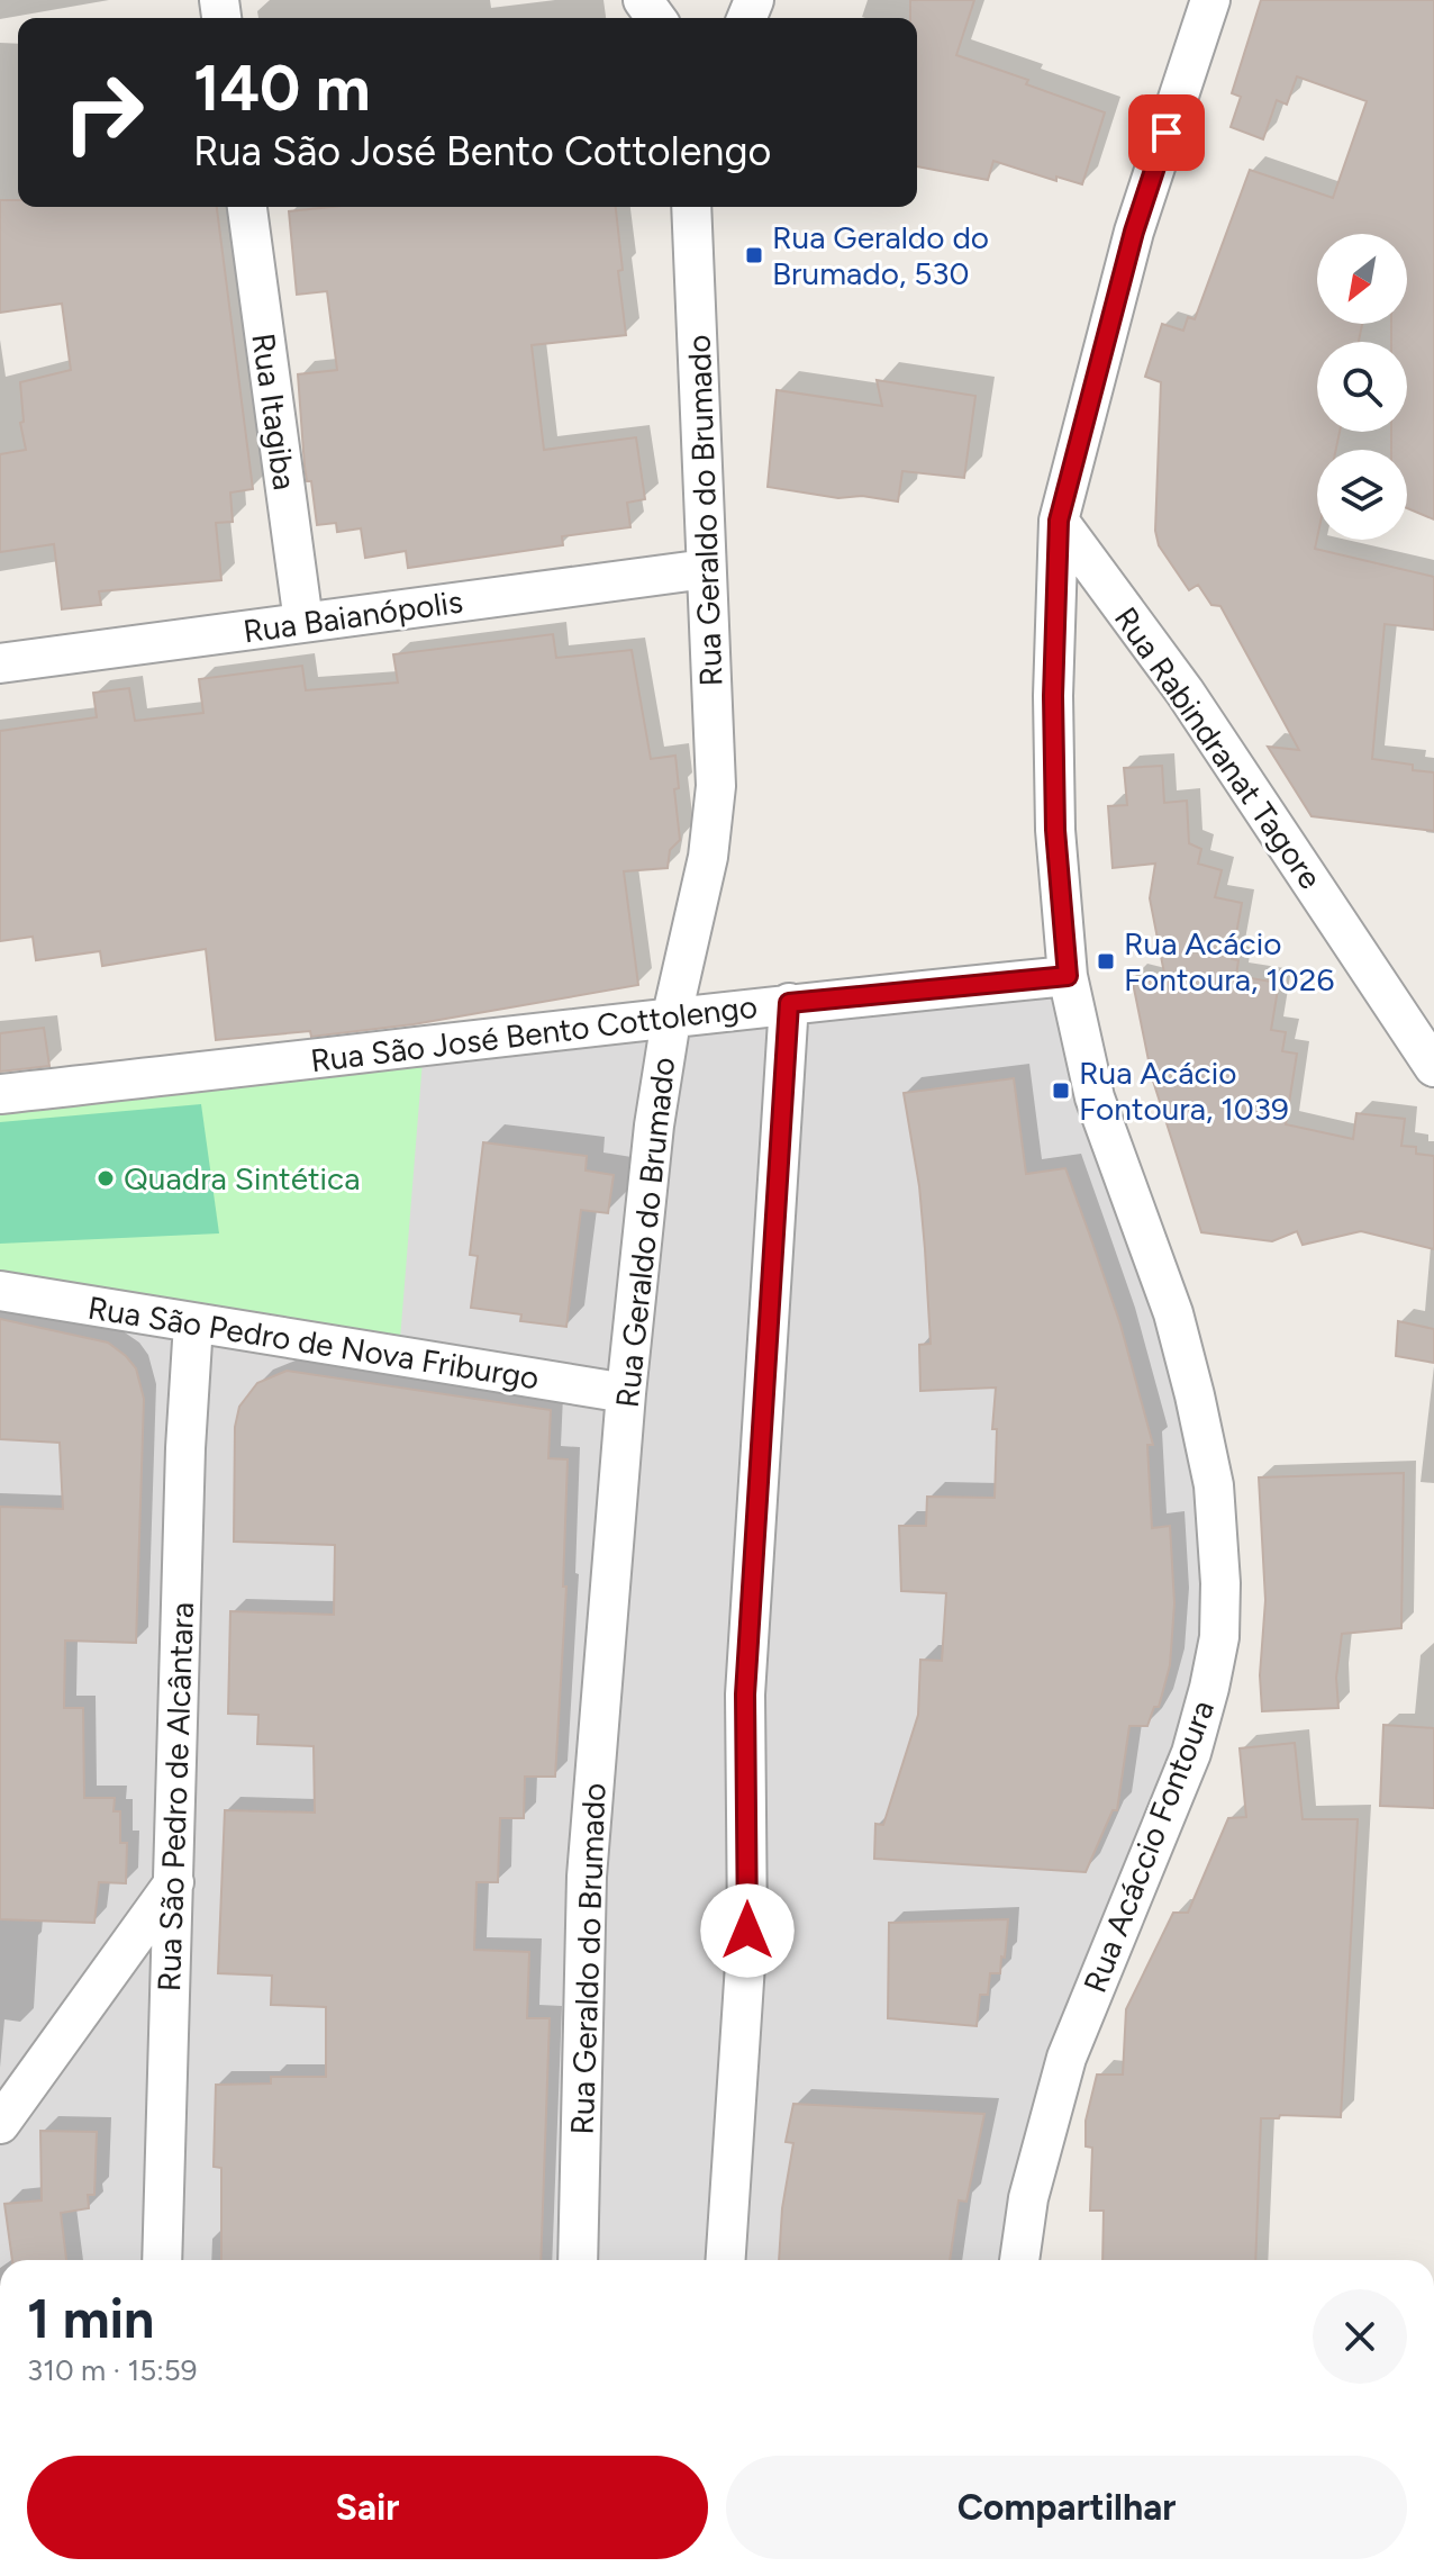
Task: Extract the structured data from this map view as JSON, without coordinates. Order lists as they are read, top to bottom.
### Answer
{
  "streets": {
    "street": [
      "Rua Itagiba",
      "Rua Geraldo do Brumado",
      "Rua Baianópolis",
      "Rua Rabindranat Tagore",
      "Rua São José Bento Cottolengo",
      "Rua São Pedro de Nova Friburgo",
      "Rua São Pedro de Alcântara",
      "Rua Acáccio Fontoura"
    ]
  },
  "crossings": [
    ["Rua Itagiba", "Rua Baianópolis"],
    ["Rua Geraldo do Brumado", "Rua Baianópolis"],
    ["Rua Geraldo do Brumado", "Rua São José Bento Cottolengo"],
    ["Rua Geraldo do Brumado", "Rua São Pedro de Nova Friburgo"],
    ["Rua Rabindranat Tagore", "Rua Acáccio Fontoura"],
    ["Rua São José Bento Cottolengo", "Rua Acáccio Fontoura"],
    ["Rua São Pedro de Nova Friburgo", "Rua São Pedro de Alcântara"]
  ],
  "places": {
    "transit": ["Rua Geraldo do Brumado, 530", "Rua Acácio Fontoura, 1026", "Rua Acácio Fontoura, 1039"],
    "other": ["Quadra Sintética"]
  },
  "north": "bottom left",
  "page": {
    "turn": ["140 m", "Rua São José Bento Cottolengo"],
    "heading": ["1 min", "310 m · 15:59"],
    "buttons": ["Sair", "Compartilhar"]
  }
}
